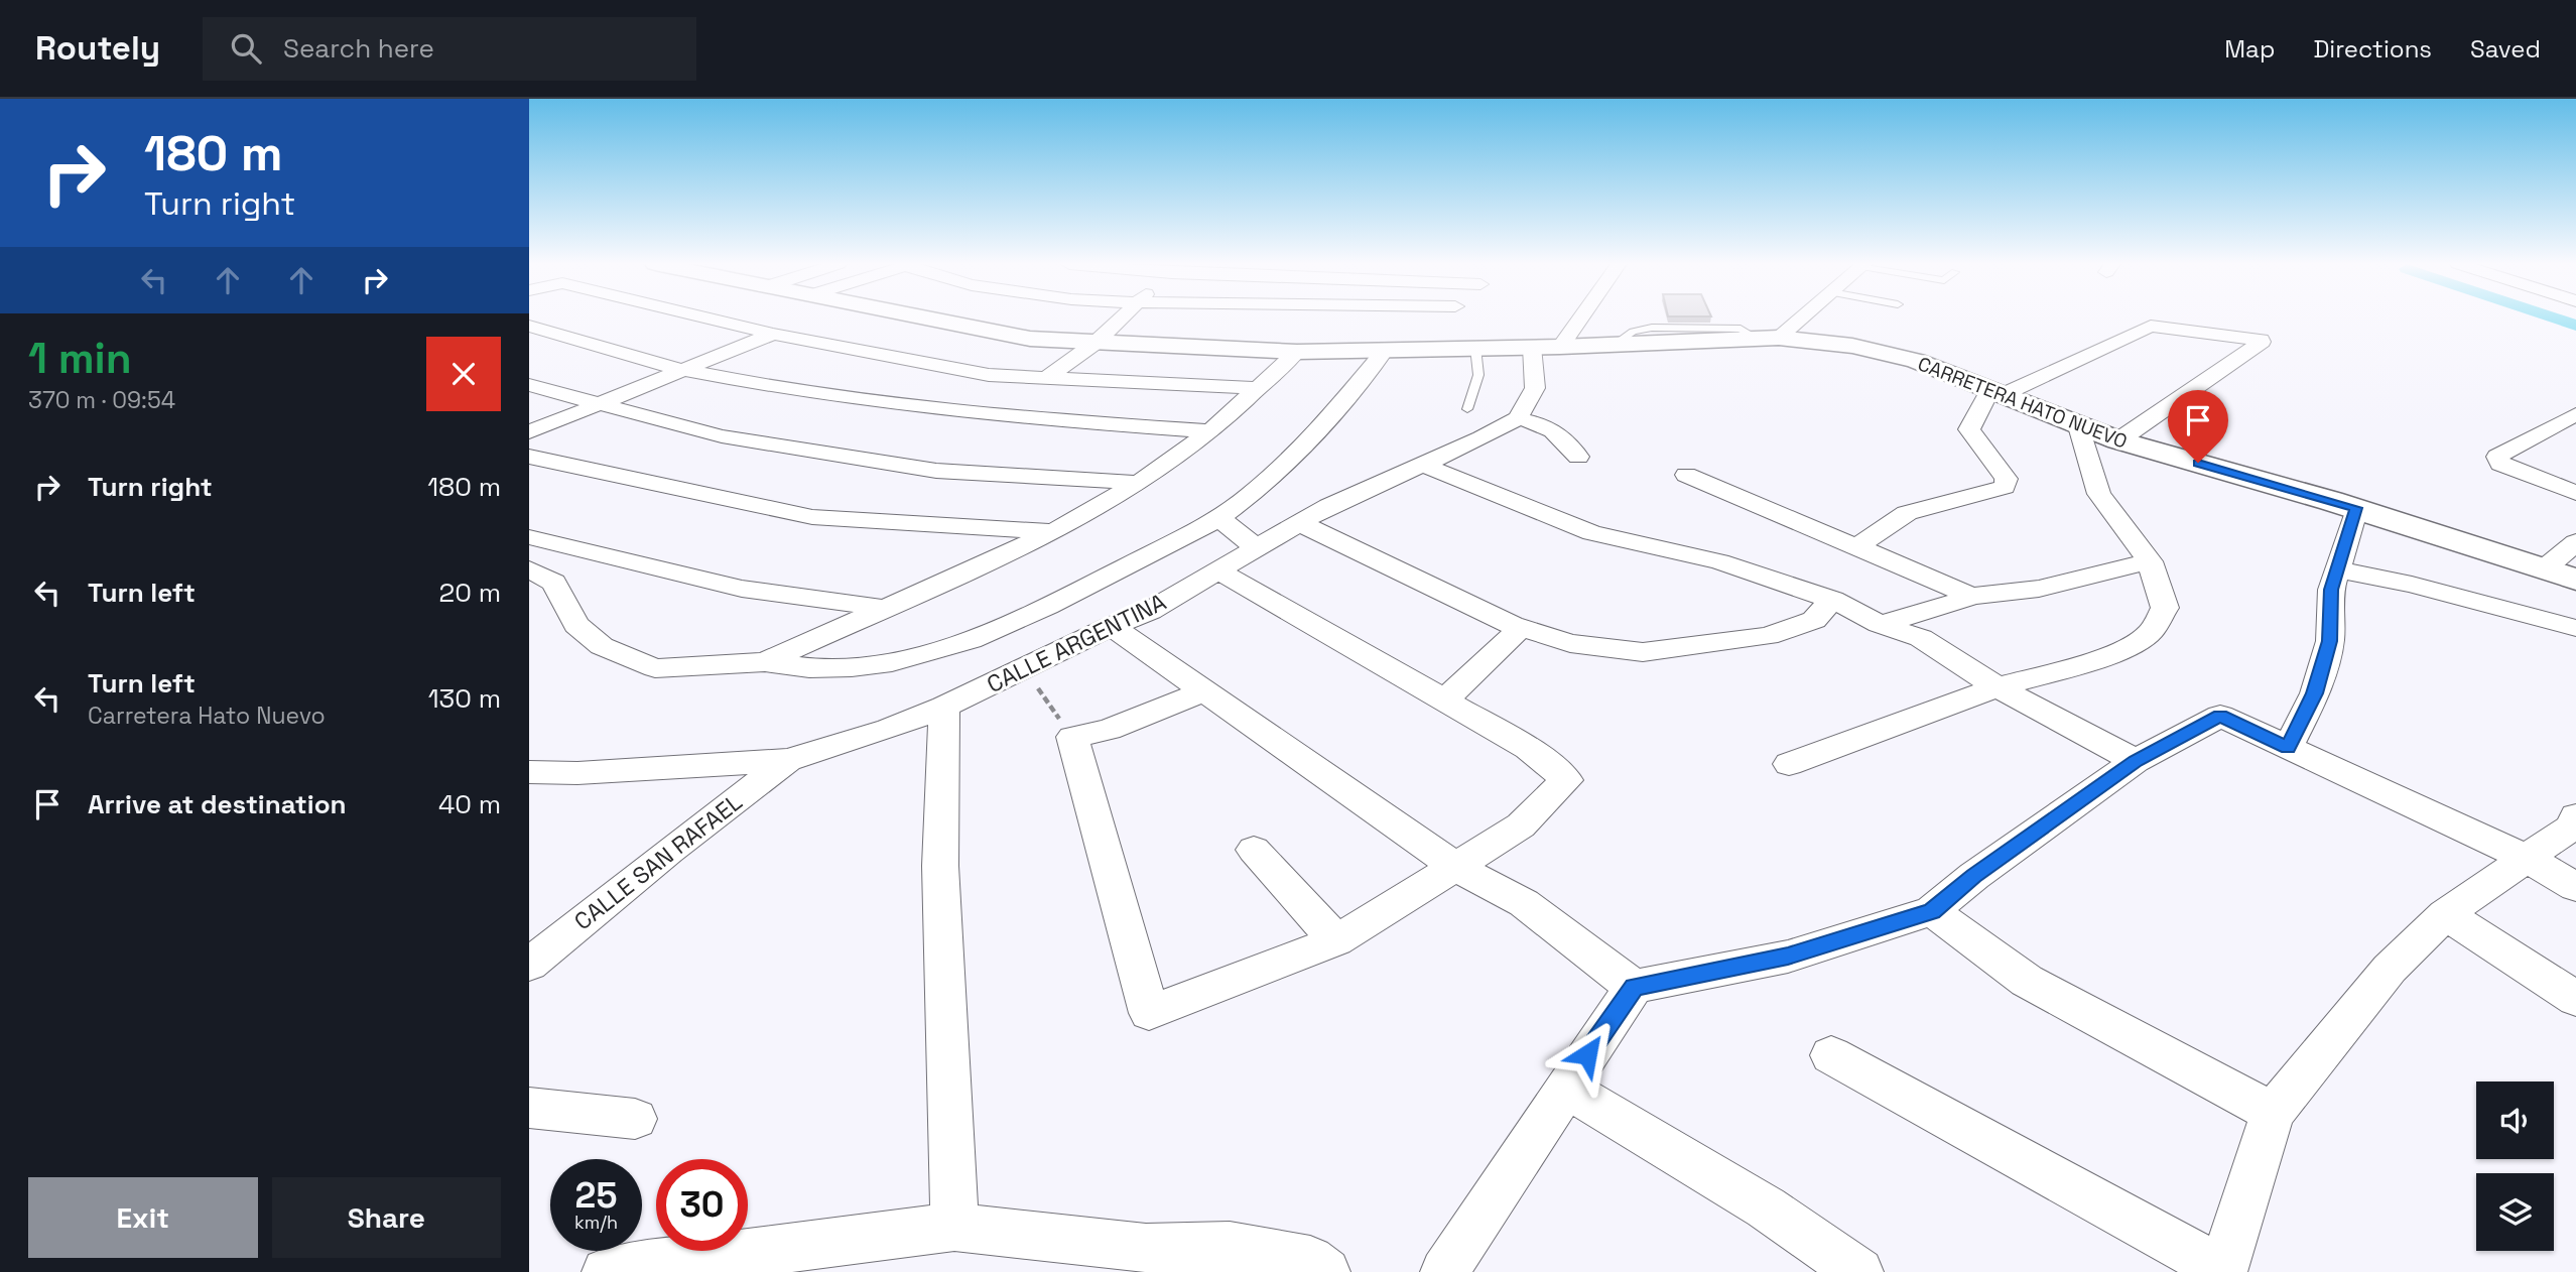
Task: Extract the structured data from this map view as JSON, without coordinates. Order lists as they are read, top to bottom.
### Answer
{
  "streets": {
    "main road": ["CARRETERA HATO NUEVO"],
    "street": ["CALLE ARGENTINA", "CALLE SAN RAFAEL"]
  },
  "crossings": [
    ["CALLE ARGENTINA", "CALLE SAN RAFAEL"]
  ],
  "page": {
    "header": "Routely",
    "search": "Search here",
    "nav": ["Map", "Directions", "Saved"],
    "turn": ["180 m", "Turn right"],
    "heading": ["1 min", "370 m · 09:54"],
    "list": [
      {
        "name": "Turn right",
        "value": "180 m"
      },
      {
        "name": "Turn left",
        "value": "20 m"
      },
      {
        "name": "Turn left",
        "note": "Carretera Hato Nuevo",
        "value": "130 m"
      },
      {
        "name": "Arrive at destination",
        "value": "40 m"
      }
    ],
    "speed": "25 km/h",
    "limit": "30",
    "buttons": ["Exit", "Share"]
  }
}
